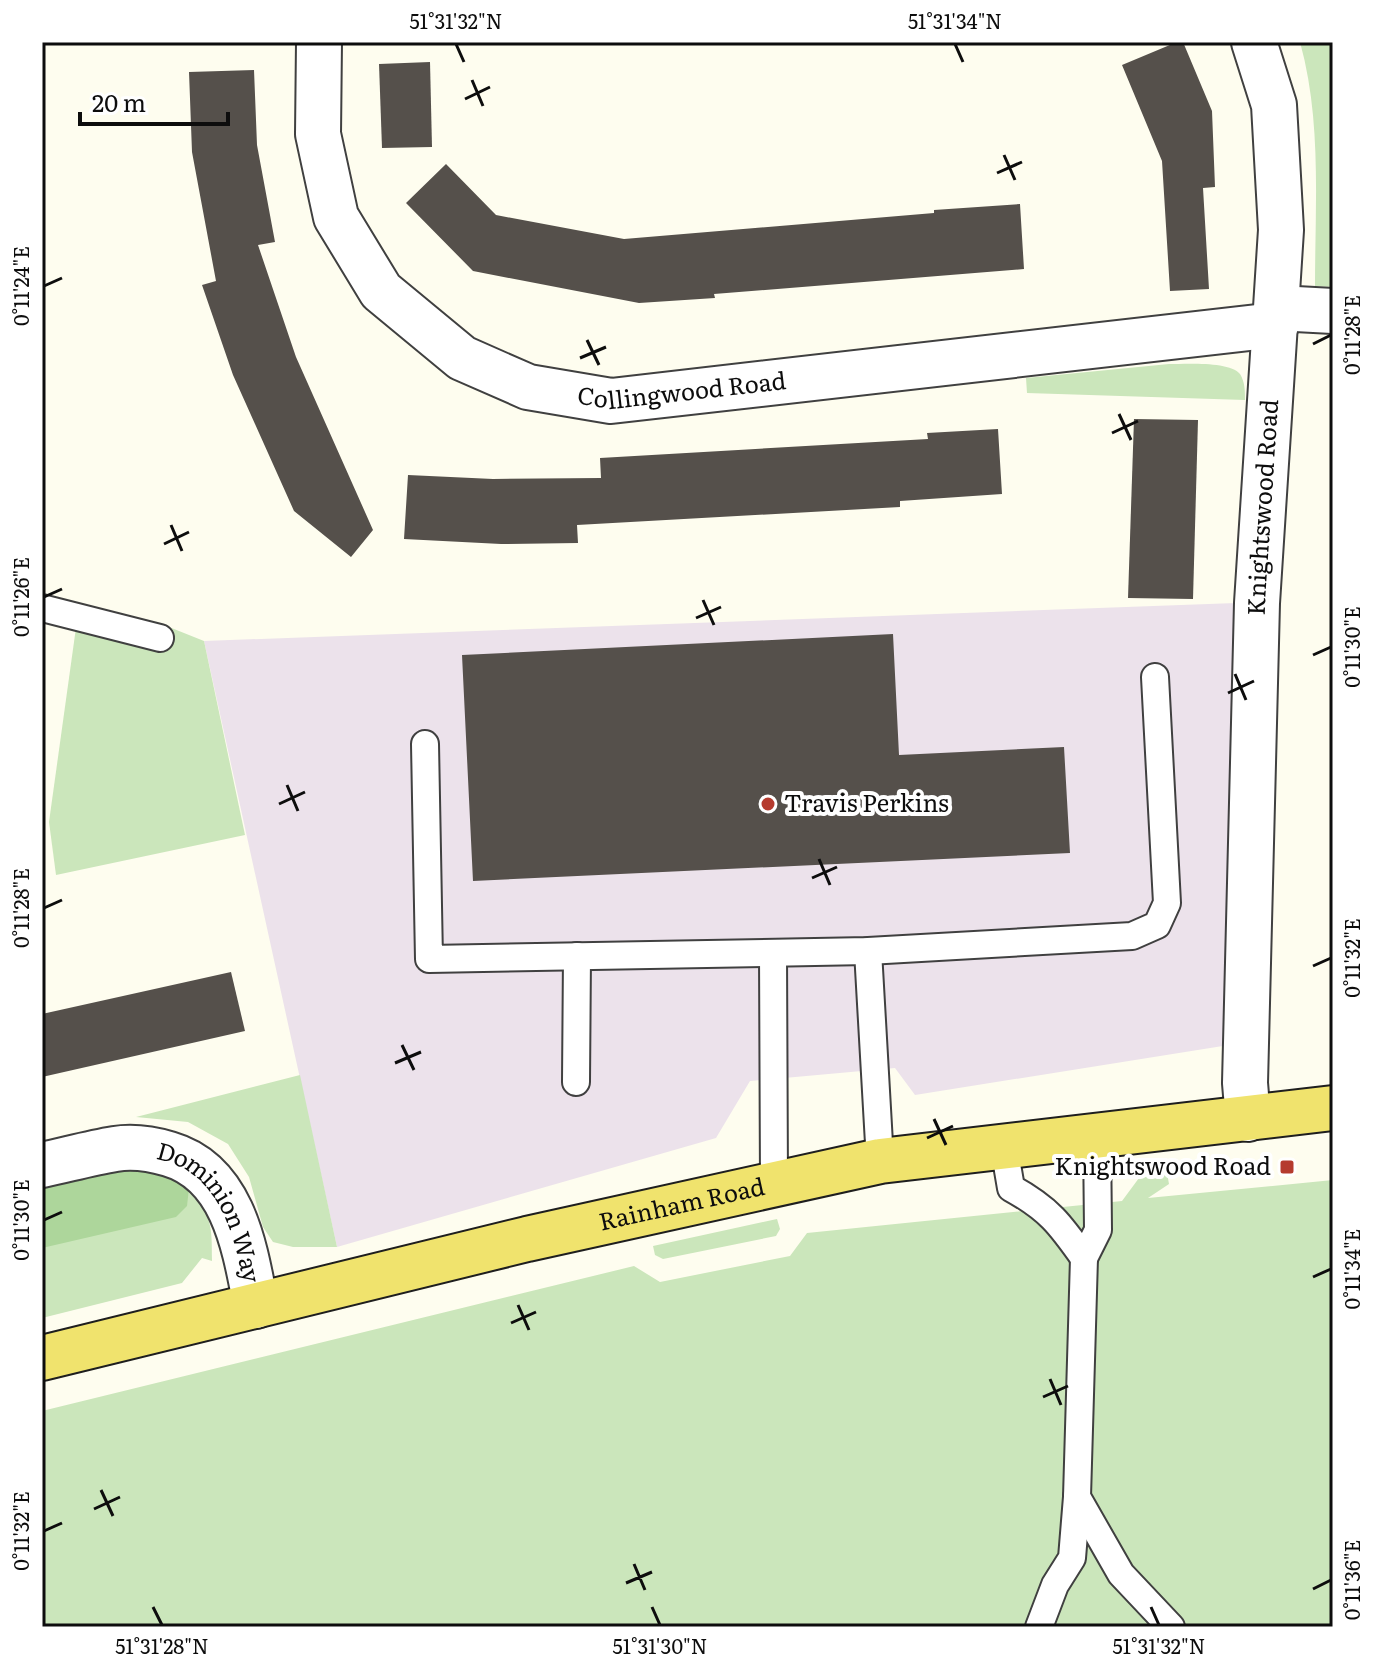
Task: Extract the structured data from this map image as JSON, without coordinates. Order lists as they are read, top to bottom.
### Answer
{
  "streets": {
    "main road": ["Rainham Road"],
    "street": ["Collingwood Road", "Knightswood Road", "Dominion Way"]
  },
  "crossings": [
    ["Collingwood Road", "Knightswood Road"],
    ["Knightswood Road", "Rainham Road"],
    ["Rainham Road", "Dominion Way"]
  ],
  "places": {
    "other": ["Travis Perkins"],
    "transit": ["Knightswood Road"]
  },
  "scale_bar": "20 m",
  "coordinates": [
    "51°31'32\"N",
    "51°31'34\"N",
    "0°11'24\"E",
    "0°11'28\"E",
    "0°11'26\"E",
    "0°11'30\"E",
    "0°11'32\"E",
    "0°11'34\"E",
    "0°11'36\"E",
    "51°31'28\"N",
    "51°31'30\"N"
  ]
}
